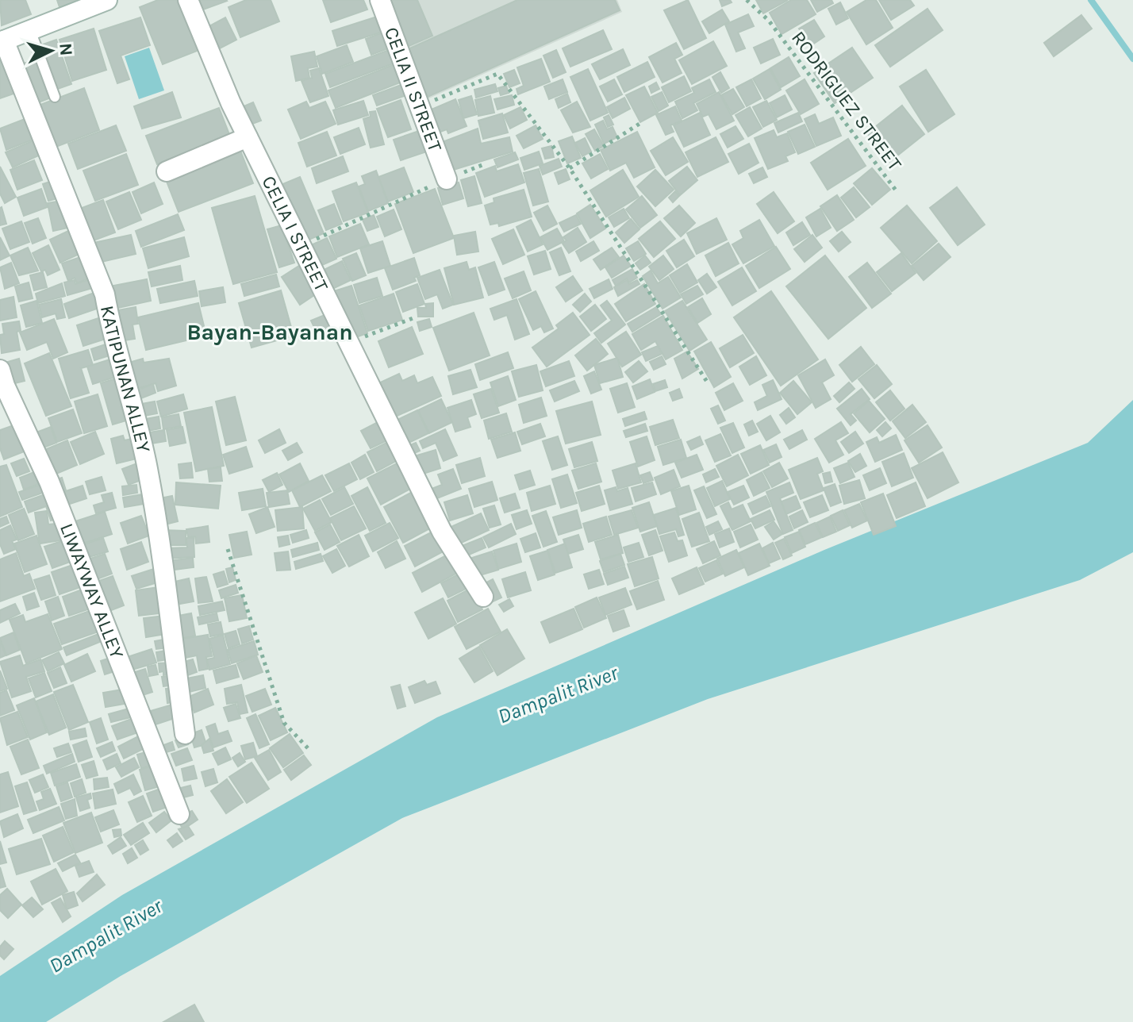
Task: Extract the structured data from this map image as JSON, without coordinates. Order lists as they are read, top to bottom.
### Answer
{
  "streets": {
    "street": [
      "CELIA II STREET",
      "CELIA I STREET",
      "KATIPUNAN ALLEY",
      "LIWAYWAY ALLEY"
    ],
    "path": ["RODRIGUEZ STREET"]
  },
  "districts": ["Bayan-Bayanan"],
  "water": ["Dampalit River"],
  "north": "right"
}
